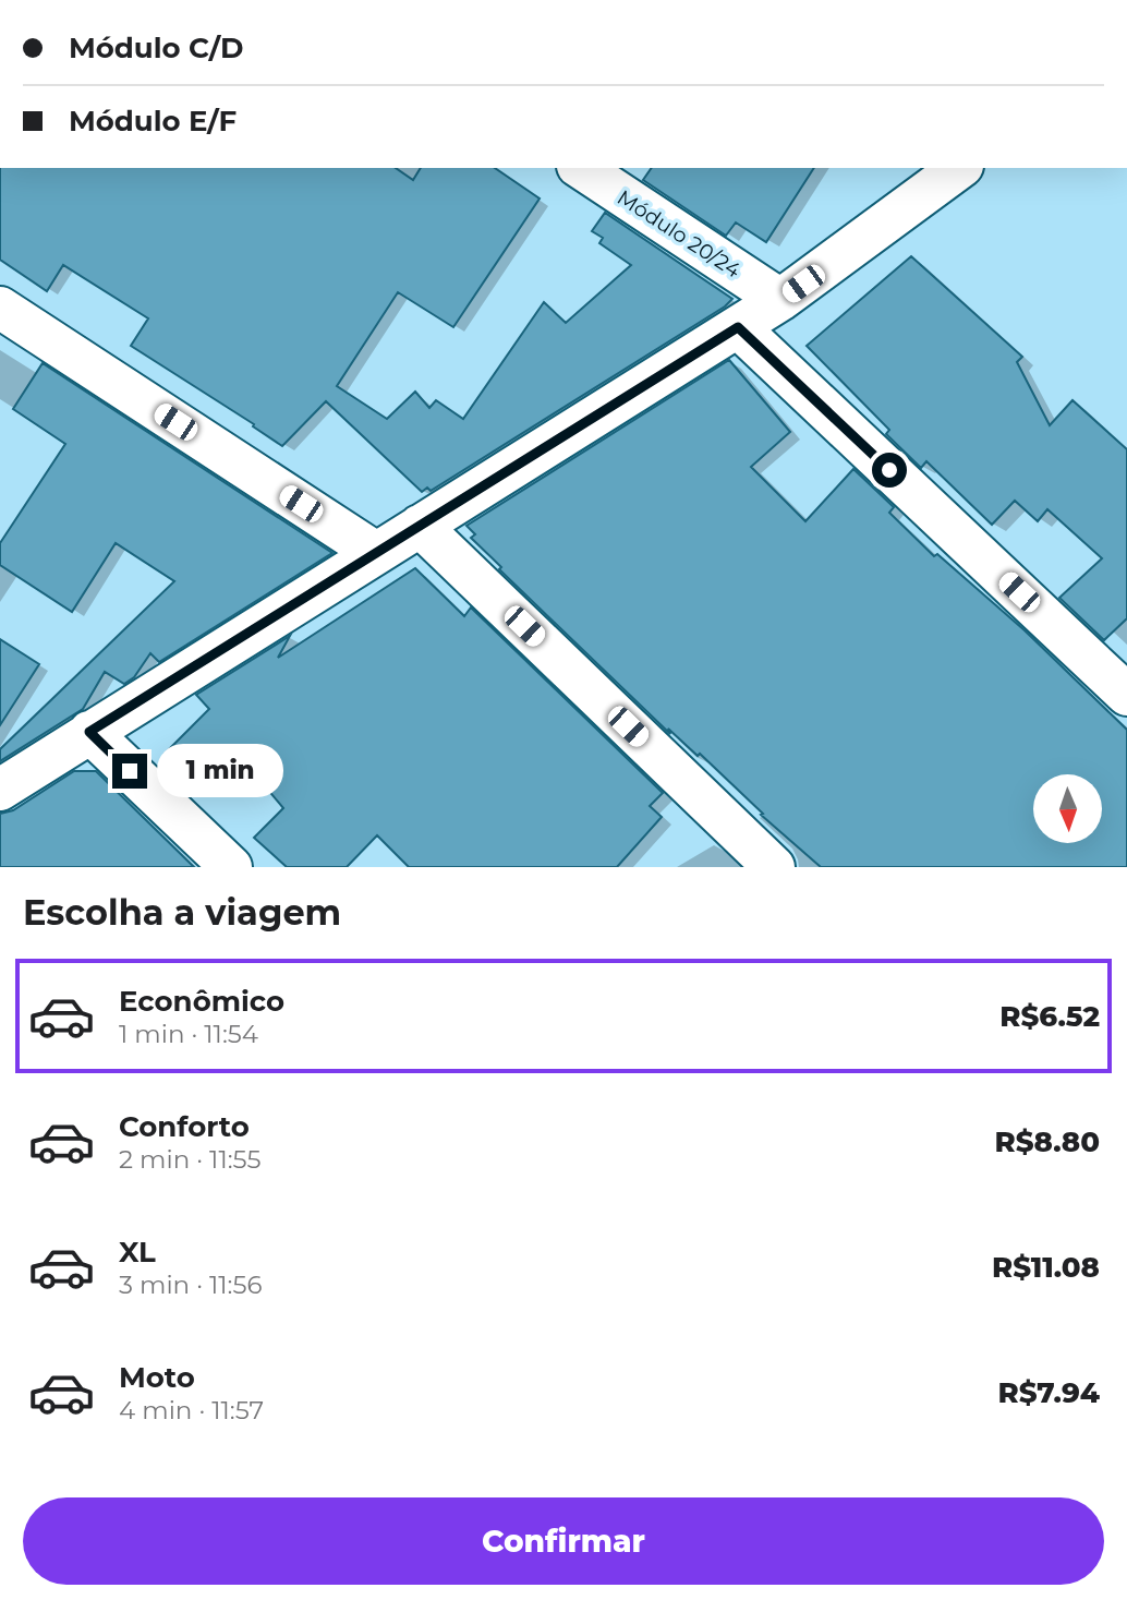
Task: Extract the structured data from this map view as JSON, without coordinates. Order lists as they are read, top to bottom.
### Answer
{
  "streets": {
    "street": ["Módulo 20/24"]
  },
  "north": "bottom",
  "page": {
    "banner": ["Módulo C/D", "Módulo E/F"],
    "bubble": "1 min",
    "heading": "Escolha a viagem",
    "list": [
      {
        "name": "Econômico",
        "note": "1 min · 11:54",
        "value": "R$6.52"
      },
      {
        "name": "Conforto",
        "note": "2 min · 11:55",
        "value": "R$8.80"
      },
      {
        "name": "XL",
        "note": "3 min · 11:56",
        "value": "R$11.08"
      },
      {
        "name": "Moto",
        "note": "4 min · 11:57",
        "value": "R$7.94"
      }
    ],
    "buttons": "Confirmar"
  }
}
